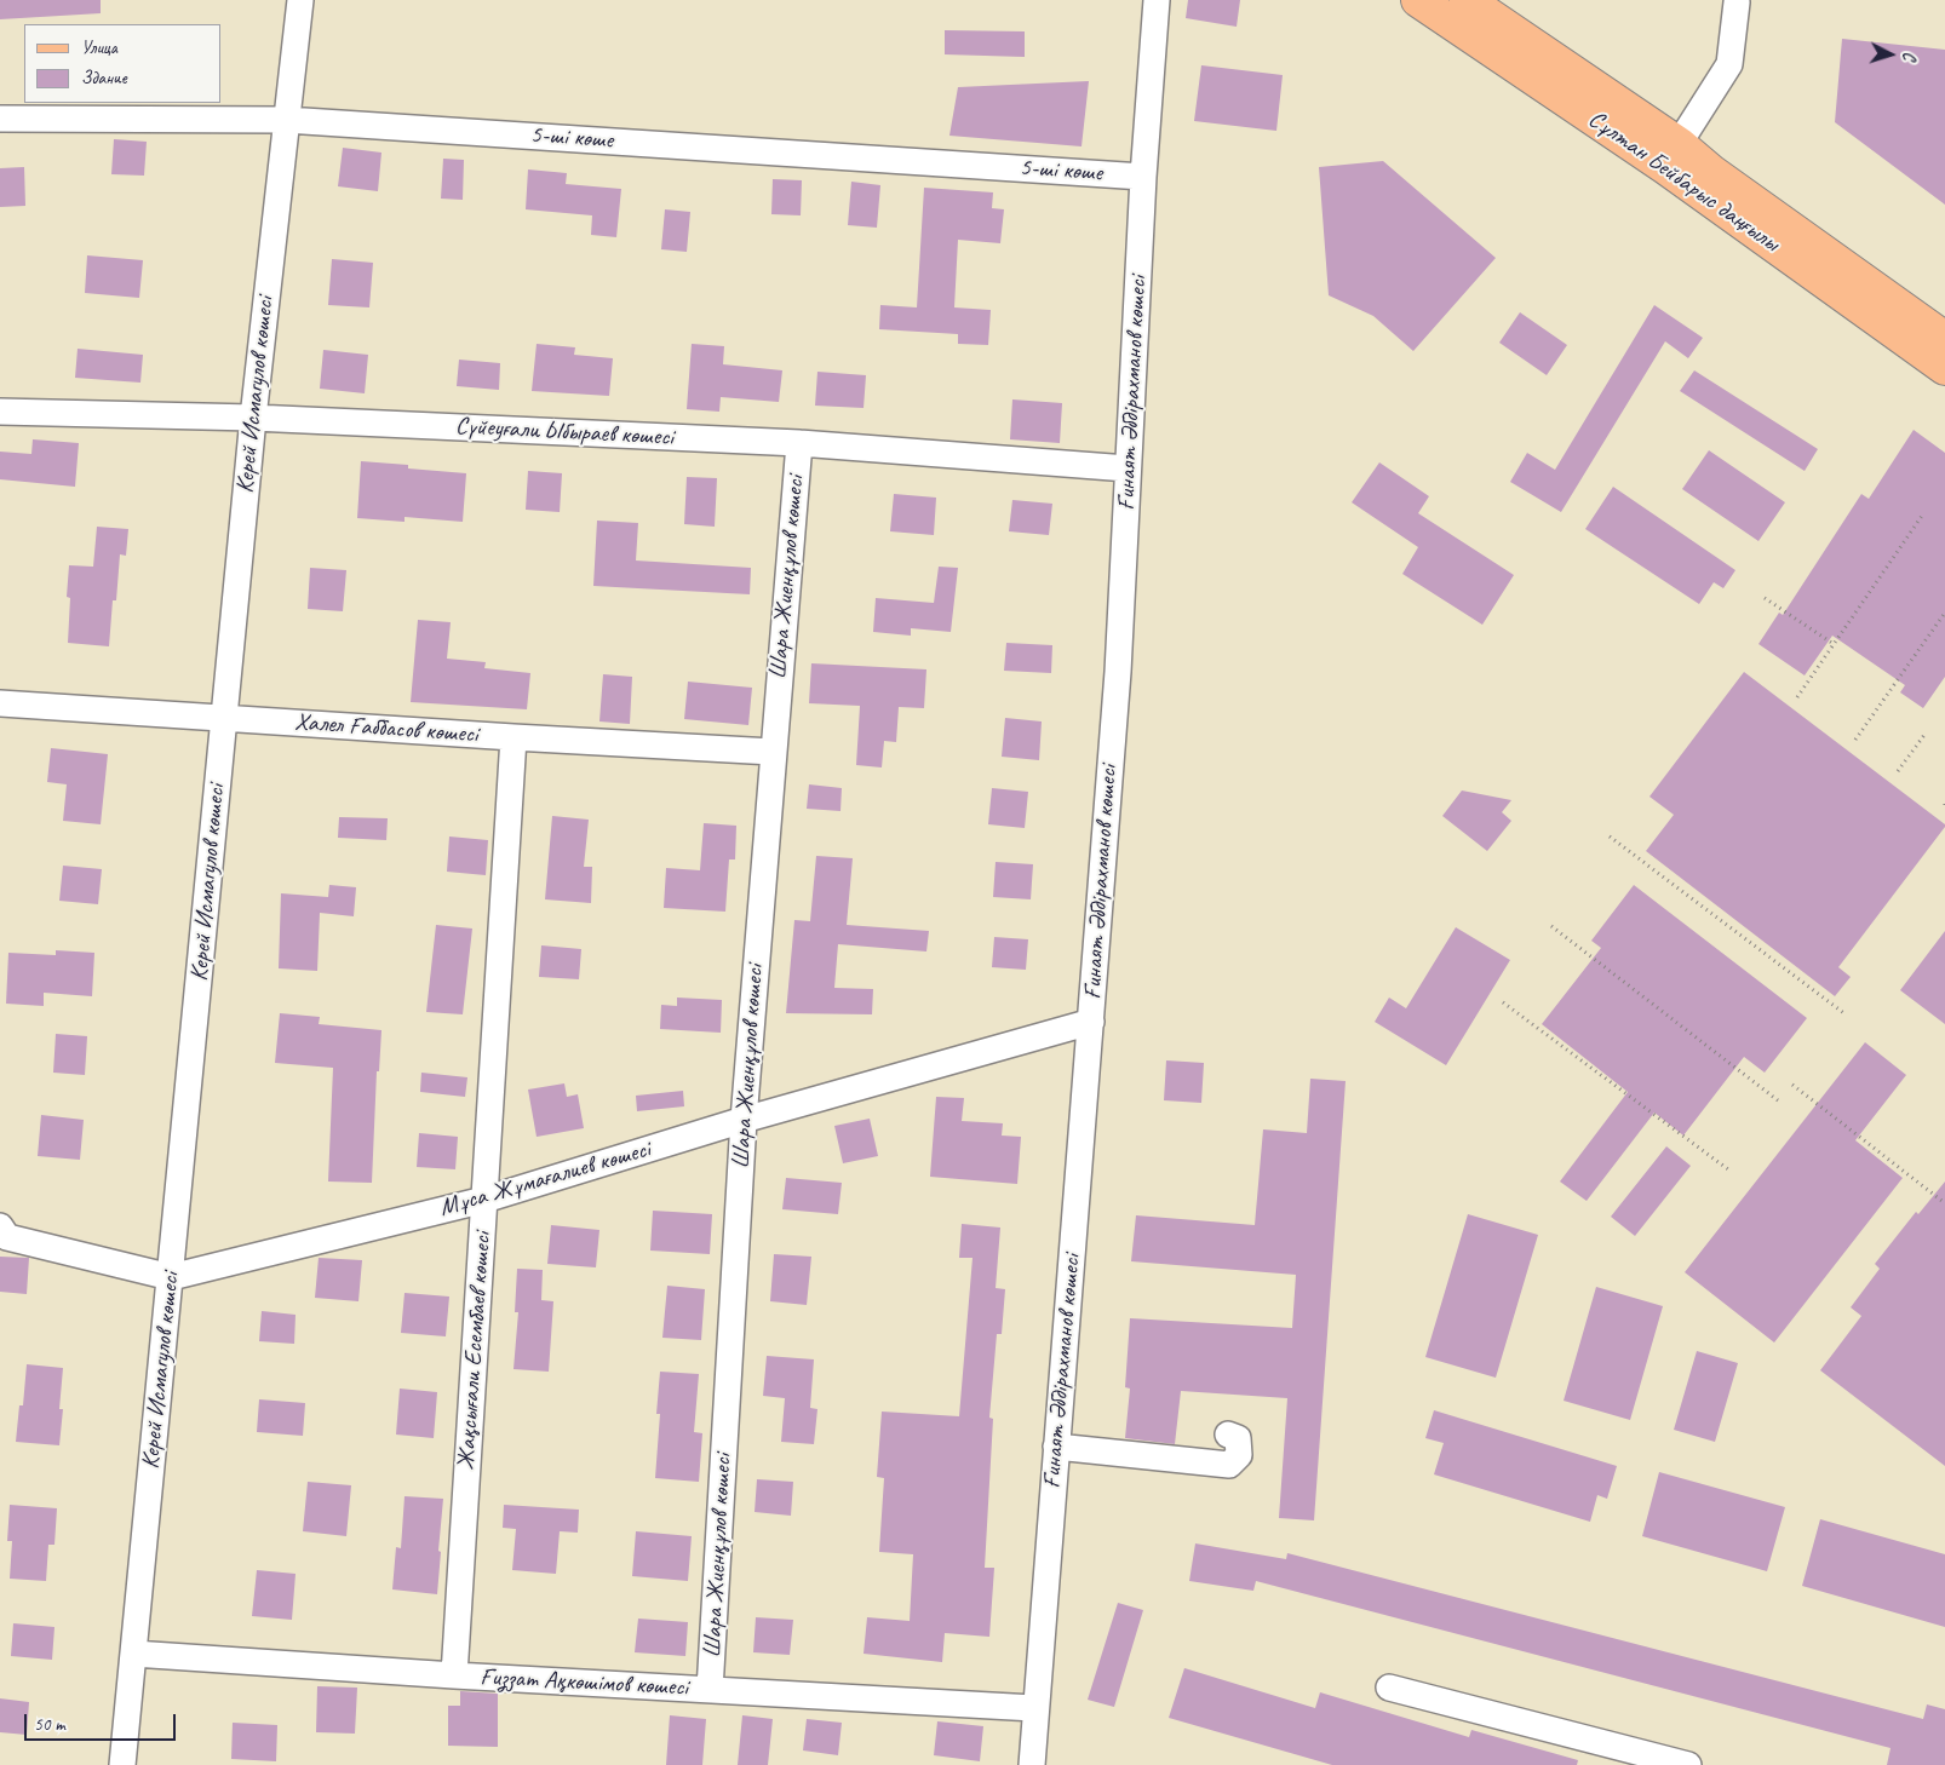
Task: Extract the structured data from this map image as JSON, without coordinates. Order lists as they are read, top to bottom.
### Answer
{
  "streets": {
    "main road": ["Сұлтан Бейбарыс даңғылы"],
    "street": [
      "5-шi көше",
      "Ғинаят Әбдірахманов көшесі",
      "Керей Исмагулов көшесі",
      "Сүйеуғали Ыбыраев көшесi",
      "Шара Жиенқұлов көшесі",
      "Халел Ғаббасов көшесі",
      "Мұса Жұмағалиев көшесі",
      "Жақсығали Есембаев көшесi",
      "Ғиззат Ақкөшімов көшесi"
    ]
  },
  "crossings": [
    ["5-шi көше", "Ғинаят Әбдірахманов көшесі"],
    ["5-шi көше", "Керей Исмагулов көшесі"],
    ["Ғинаят Әбдірахманов көшесі", "Сүйеуғали Ыбыраев көшесi"],
    ["Ғинаят Әбдірахманов көшесі", "Мұса Жұмағалиев көшесі"],
    ["Ғинаят Әбдірахманов көшесі", "Ғиззат Ақкөшімов көшесi"],
    ["Керей Исмагулов көшесі", "Сүйеуғали Ыбыраев көшесi"],
    ["Керей Исмагулов көшесі", "Халел Ғаббасов көшесі"],
    ["Керей Исмагулов көшесі", "Мұса Жұмағалиев көшесі"],
    ["Керей Исмагулов көшесі", "Ғиззат Ақкөшімов көшесi"],
    ["Сүйеуғали Ыбыраев көшесi", "Шара Жиенқұлов көшесі"],
    ["Шара Жиенқұлов көшесі", "Халел Ғаббасов көшесі"],
    ["Шара Жиенқұлов көшесі", "Мұса Жұмағалиев көшесі"],
    ["Шара Жиенқұлов көшесі", "Ғиззат Ақкөшімов көшесi"],
    ["Халел Ғаббасов көшесі", "Жақсығали Есембаев көшесi"],
    ["Мұса Жұмағалиев көшесі", "Жақсығали Есембаев көшесi"],
    ["Жақсығали Есембаев көшесi", "Ғиззат Ақкөшімов көшесi"]
  ],
  "legend": ["Улица", "Здание"],
  "scale_bar": "50 m",
  "north": "right"
}
